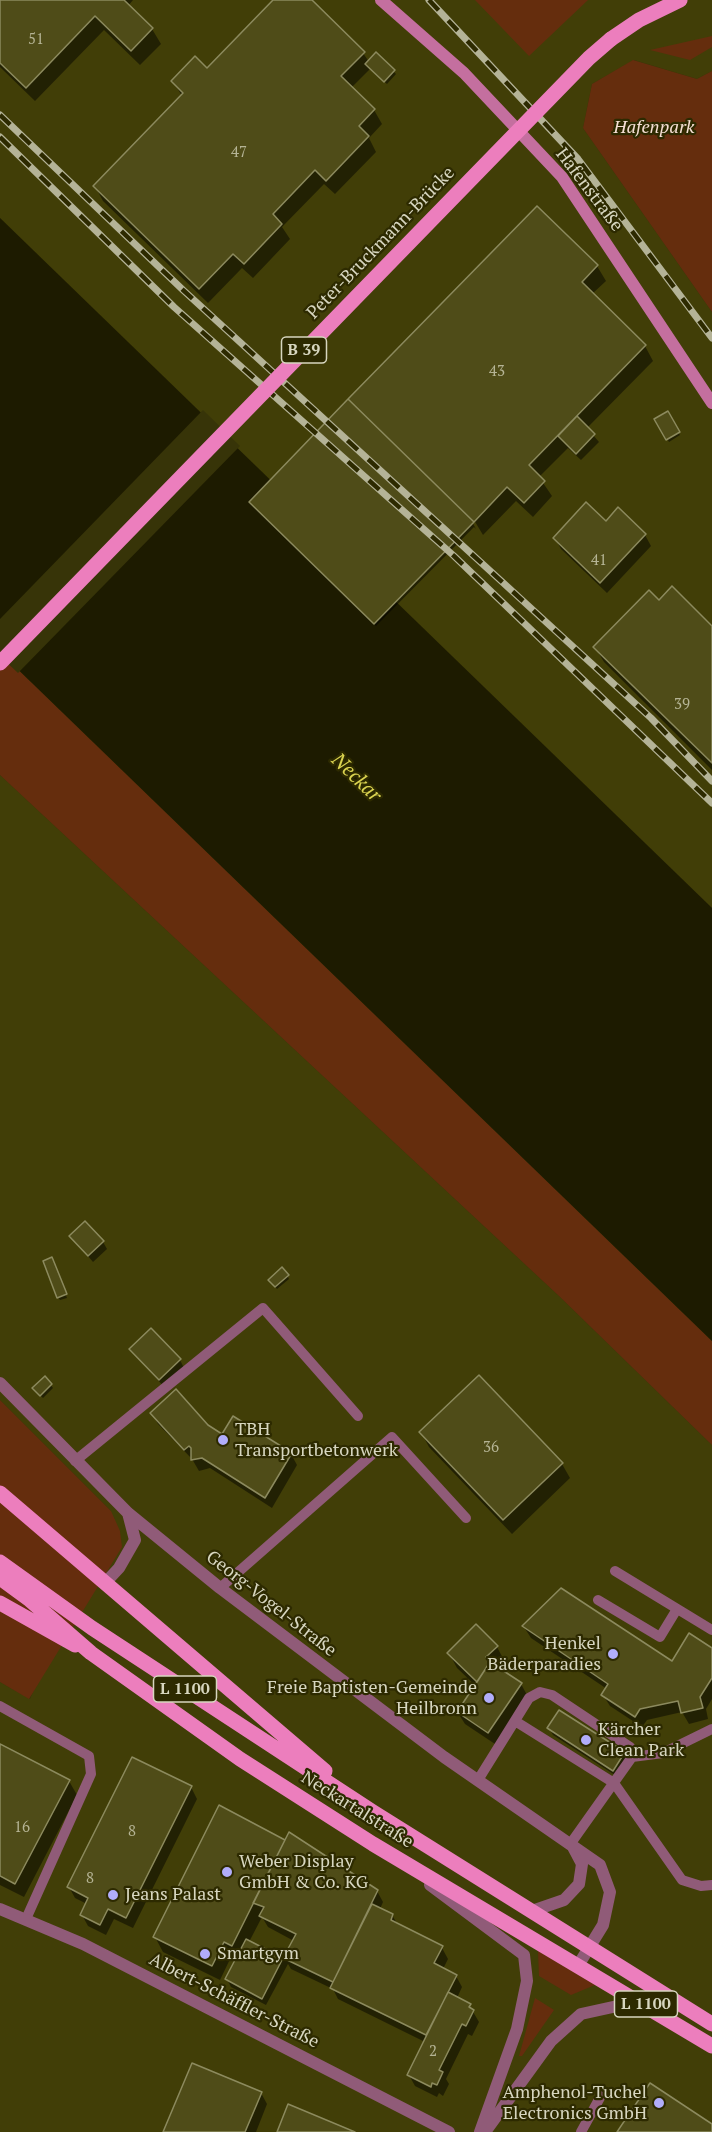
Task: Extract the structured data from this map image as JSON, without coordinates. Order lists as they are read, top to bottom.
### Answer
{
  "streets": {
    "main road": [
      "Hafenstraße",
      "Peter-Bruckmann-Brücke",
      "B 39",
      "L 1100",
      "Neckartalstraße"
    ],
    "street": ["Georg-Vogel-Straße", "Albert-Schäffler-Straße"]
  },
  "crossings": [
    ["Georg-Vogel-Straße", "Neckartalstraße"]
  ],
  "water": ["Neckar"],
  "parks": ["Hafenpark"],
  "places": [
    "TBH Transportbetonwerk",
    "Henkel Bäderparadies",
    "Freie Baptisten-Gemeinde Heilbronn",
    "Kärcher Clean Park",
    "Weber Display GmbH & Co. KG",
    "Jeans Palast",
    "Smartgym",
    "Amphenol-Tuchel Electronics GmbH"
  ],
  "house_numbers": [
    "51",
    "47",
    "43",
    "41",
    "39",
    "36",
    "16",
    "8",
    "8",
    "2"
  ]
}
